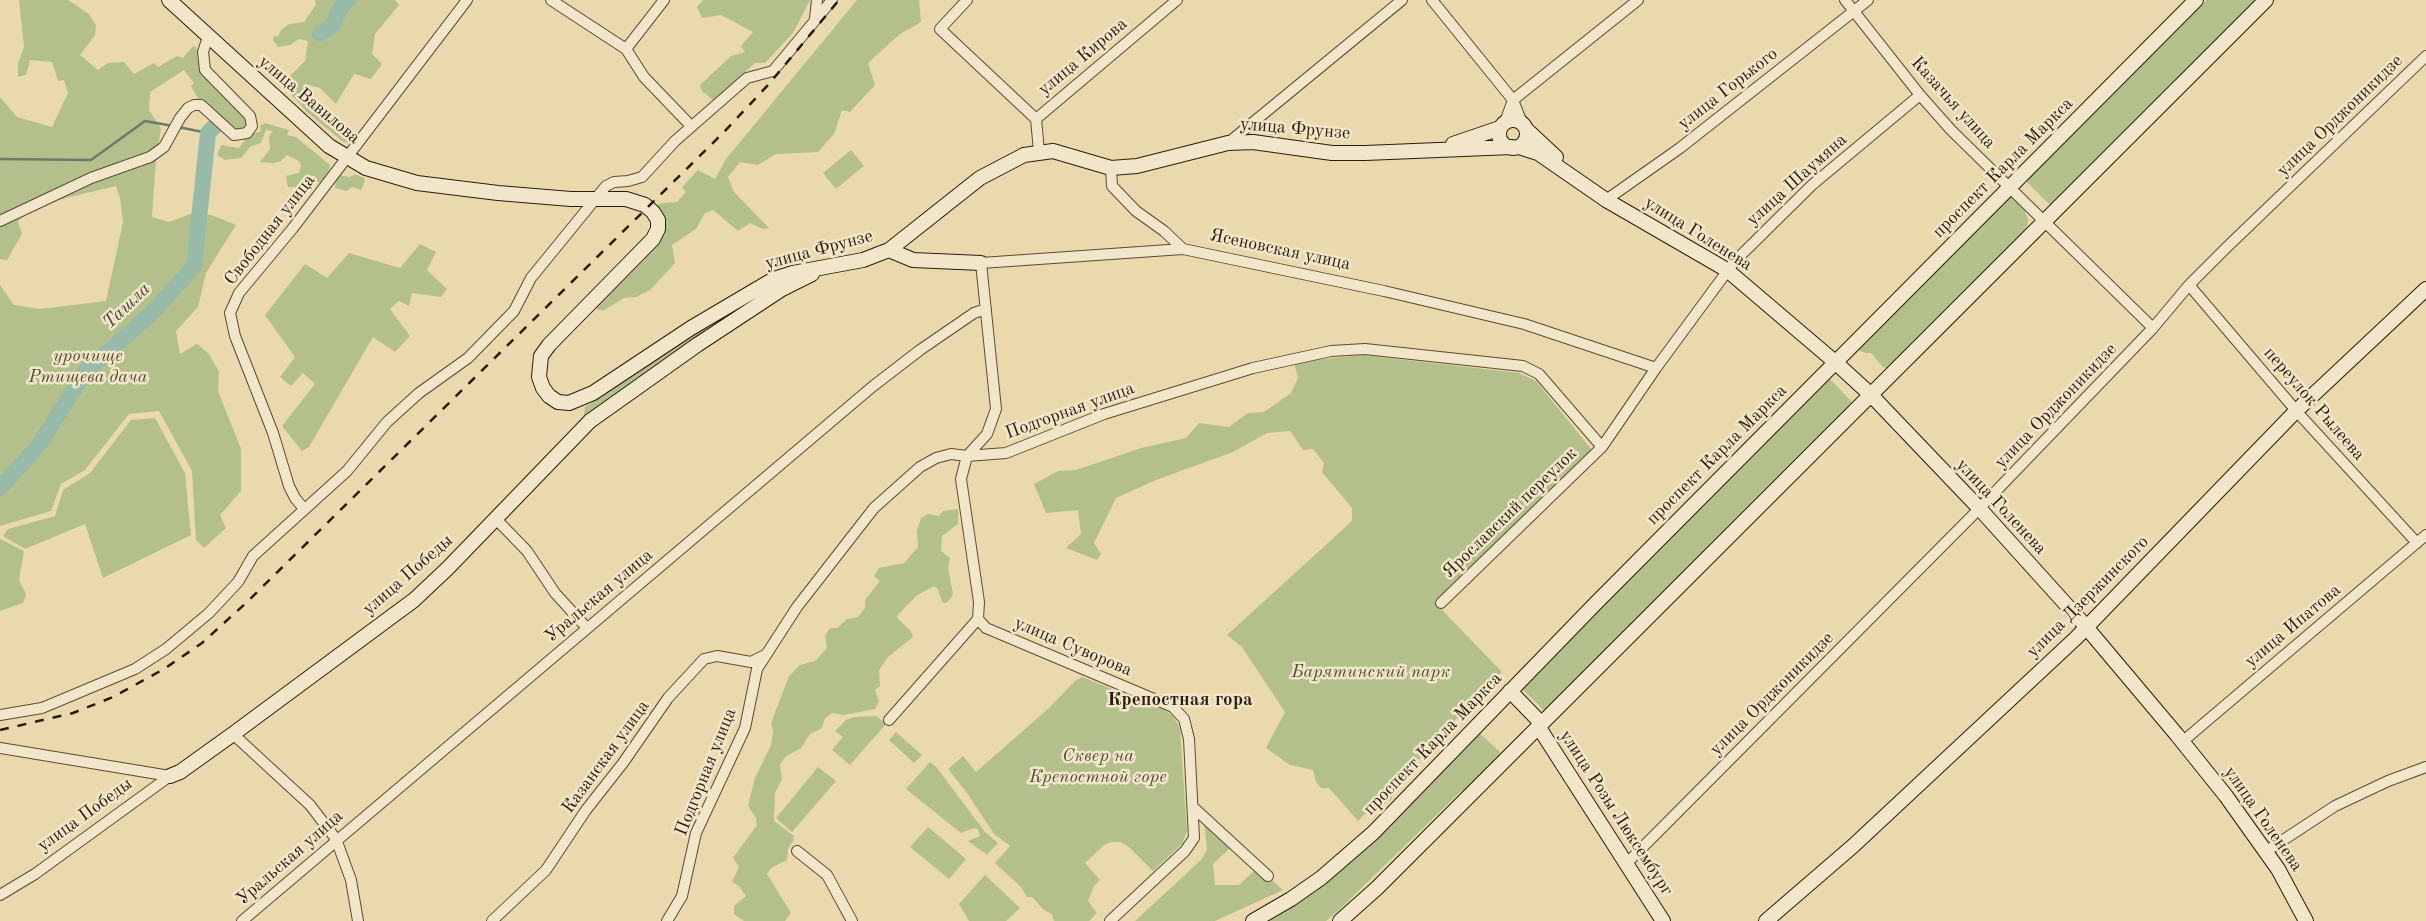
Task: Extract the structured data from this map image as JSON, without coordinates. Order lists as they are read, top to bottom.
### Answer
{
  "streets": {
    "main road": [
      "улица Вавилова",
      "улица Фрунзе",
      "проспект Карла Маркса",
      "улица Голенева",
      "Ясеновская улица",
      "улица Победы",
      "улица Дзержинского",
      "улица Розы Люксембург"
    ],
    "street": [
      "улица Кирова",
      "улица Горького",
      "Казачья улица",
      "улица Орджоникидзе",
      "улица Шаумяна",
      "Свободная улица",
      "переулок Рылеева",
      "Подгорная улица",
      "Ярославский переулок",
      "Уральская улица",
      "улица Ипатова",
      "улица Суворова",
      "Казанская улица"
    ]
  },
  "crossings": [
    ["улица Кирова", "улица Фрунзе"],
    ["улица Горького", "Казачья улица"],
    ["улица Горького", "улица Голенева"],
    ["улица Вавилова", "улица Фрунзе"],
    ["улица Вавилова", "Свободная улица"],
    ["Казачья улица", "проспект Карла Маркса"],
    ["Казачья улица", "улица Шаумяна"],
    ["улица Орджоникидзе", "улица Голенева"],
    ["улица Орджоникидзе", "переулок Рылеева"],
    ["улица Орджоникидзе", "улица Розы Люксембург"],
    ["улица Фрунзе", "улица Голенева"],
    ["улица Фрунзе", "Ясеновская улица"],
    ["улица Фрунзе", "улица Победы"],
    ["проспект Карла Маркса", "улица Голенева"],
    ["проспект Карла Маркса", "улица Розы Люксембург"],
    ["улица Шаумяна", "улица Голенева"],
    ["улица Шаумяна", "Ясеновская улица"],
    ["улица Шаумяна", "Подгорная улица"],
    ["улица Шаумяна", "Ярославский переулок"],
    ["улица Голенева", "улица Дзержинского"],
    ["улица Голенева", "улица Ипатова"],
    ["переулок Рылеева", "улица Дзержинского"],
    ["переулок Рылеева", "улица Ипатова"],
    ["Подгорная улица", "Ярославский переулок"],
    ["Подгорная улица", "Казанская улица"]
  ],
  "districts": ["Крепостная гора"],
  "water": ["Ташла"],
  "parks": ["урочище Ртищева дача", "Барятинский парк", "Сквер на Крепостной горе"]
}
